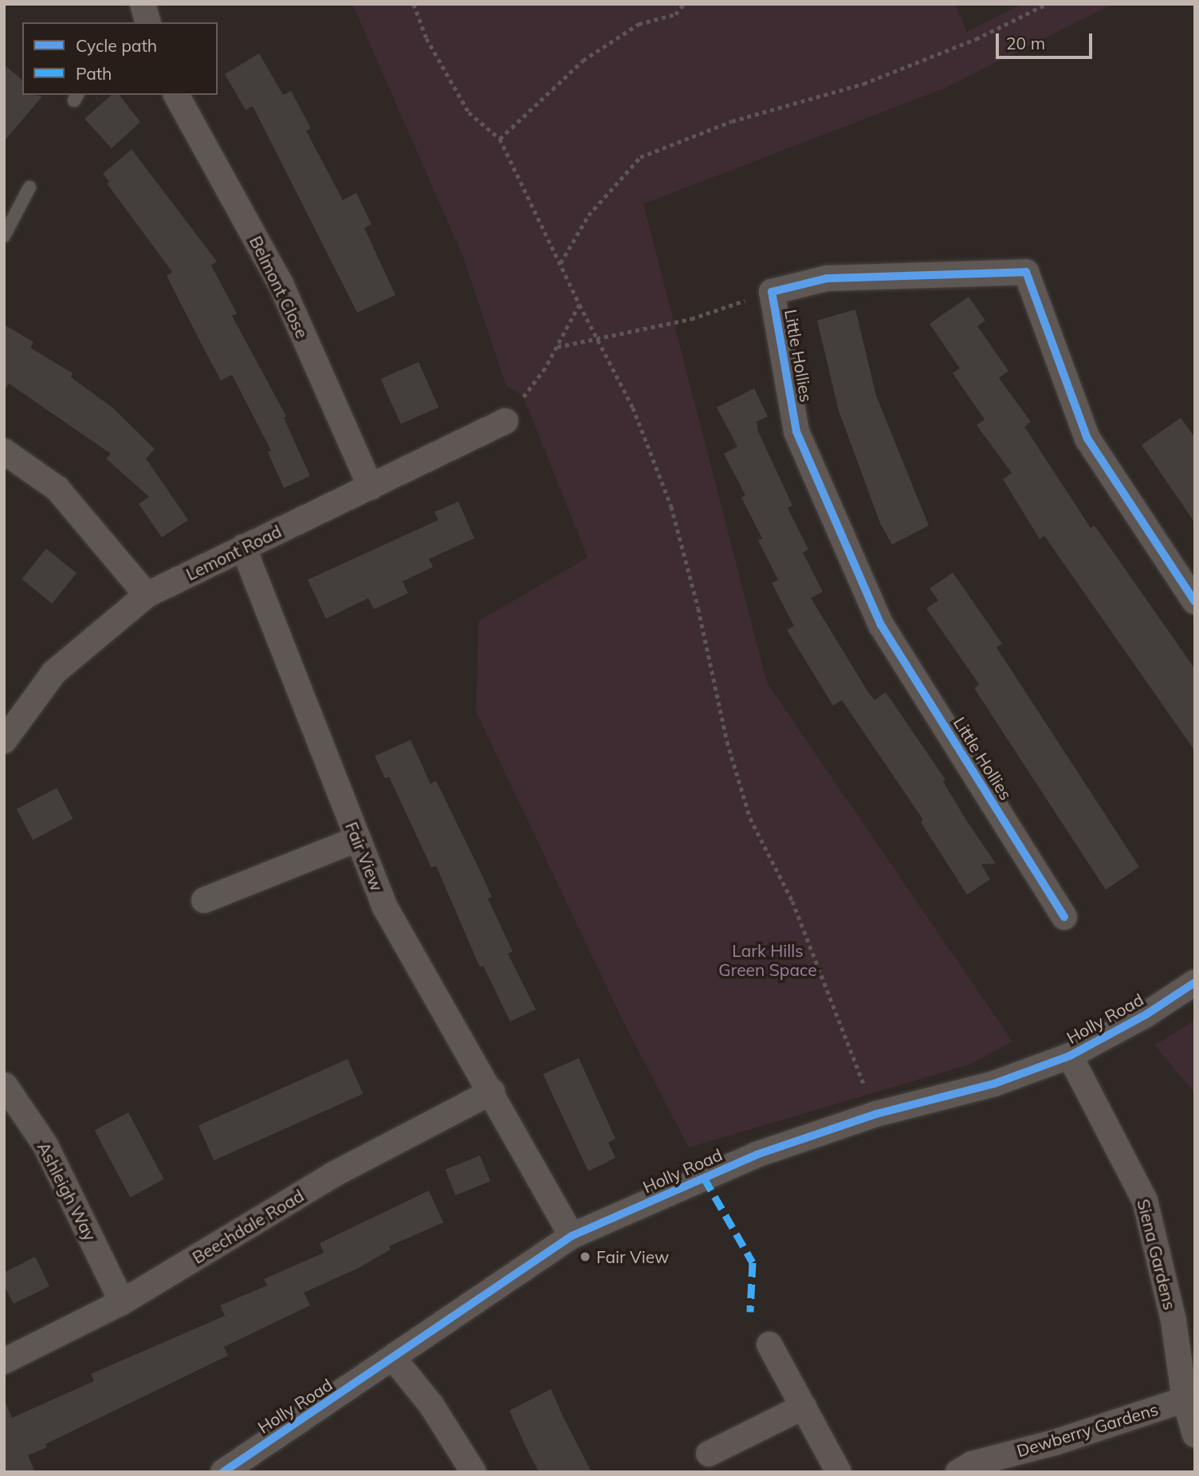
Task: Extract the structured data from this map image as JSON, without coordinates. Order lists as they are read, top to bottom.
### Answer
{
  "streets": {
    "street": [
      "Belmont Close",
      "Little Hollies",
      "Lemont Road",
      "Fair View",
      "Holly Road",
      "Ashleigh Way",
      "Beechdale Road",
      "Siena Gardens",
      "Dewberry Gardens"
    ]
  },
  "crossings": [
    ["Belmont Close", "Lemont Road"],
    ["Lemont Road", "Fair View"],
    ["Fair View", "Holly Road"],
    ["Fair View", "Beechdale Road"],
    ["Holly Road", "Siena Gardens"],
    ["Ashleigh Way", "Beechdale Road"],
    ["Siena Gardens", "Dewberry Gardens"]
  ],
  "parks": ["Lark Hills Green Space"],
  "places": ["Fair View"],
  "legend": ["Cycle path", "Path"],
  "scale_bar": "20 m"
}
